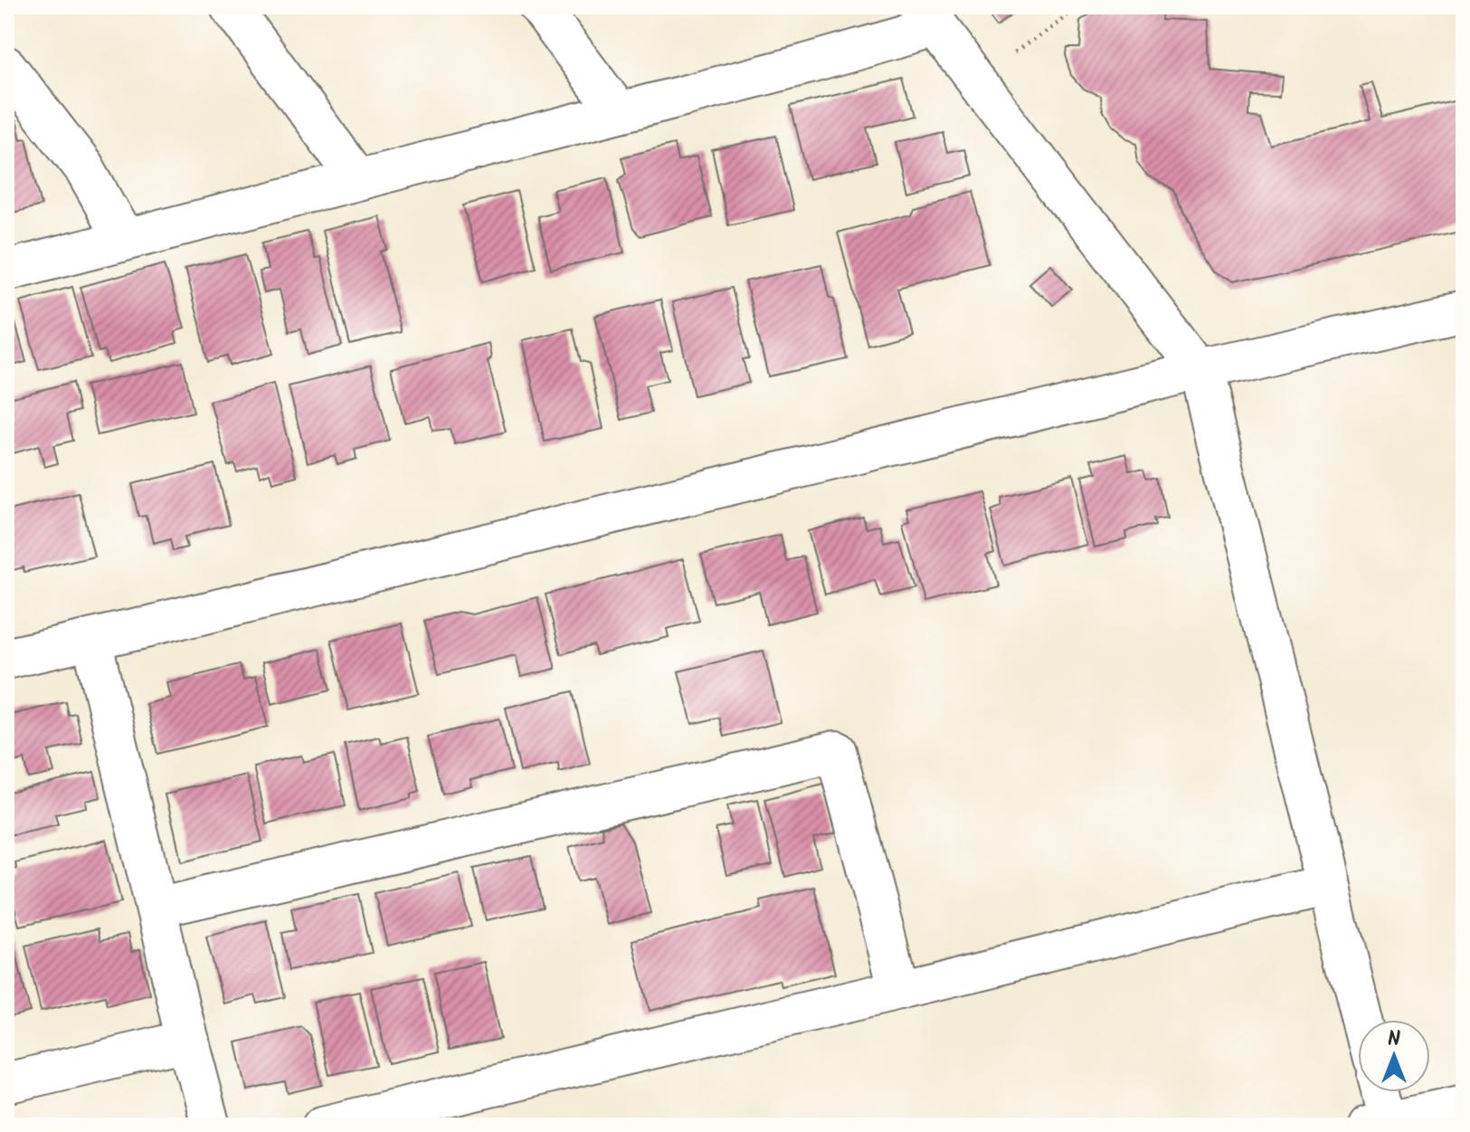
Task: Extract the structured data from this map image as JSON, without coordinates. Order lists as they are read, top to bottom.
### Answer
{
  "north": "top"
}
